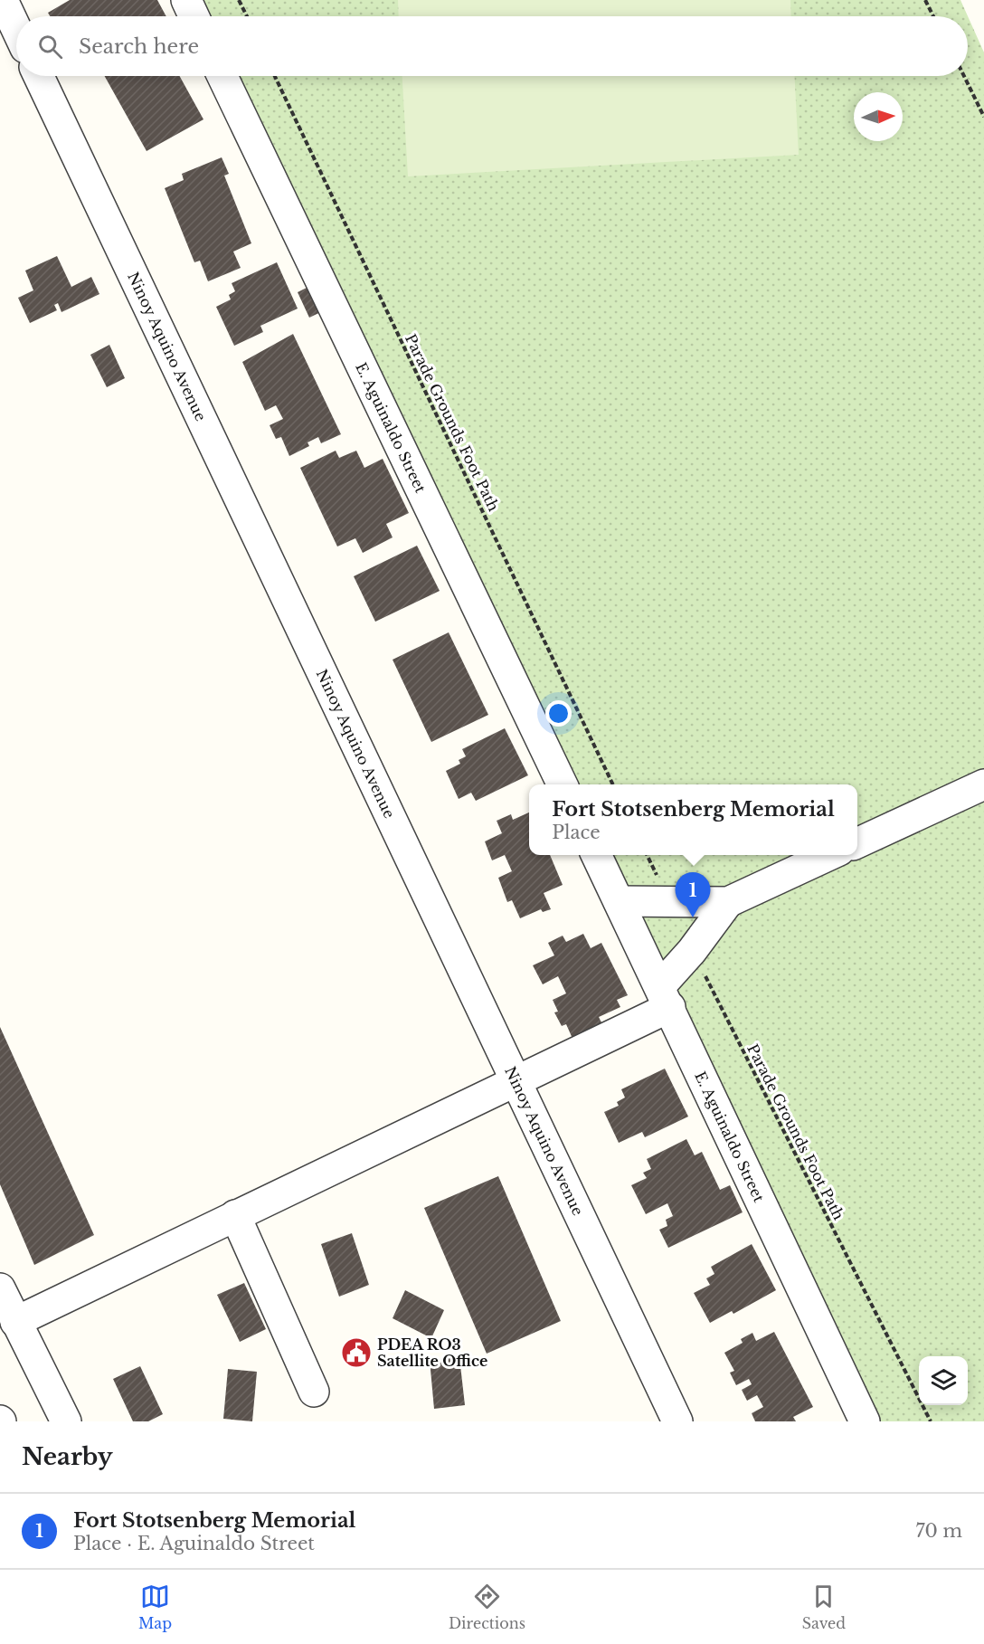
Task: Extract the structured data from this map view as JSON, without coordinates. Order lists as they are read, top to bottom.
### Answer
{
  "streets": {
    "street": ["Ninoy Aquino Avenue", "E. Aguinaldo Street"],
    "path": ["Parade Grounds Foot Path"]
  },
  "places": {
    "public building": ["PDEA RO3 Satellite Office"]
  },
  "north": "right",
  "page": {
    "search": "Search here",
    "popup": ["Fort Stotsenberg Memorial", "Place"],
    "pins": "1",
    "heading": "Nearby",
    "list": [
      {
        "mark": "1",
        "name": "Fort Stotsenberg Memorial",
        "note": "Place · E. Aguinaldo Street",
        "value": "70 m"
      }
    ],
    "nav": ["Map", "Directions", "Saved"]
  }
}
